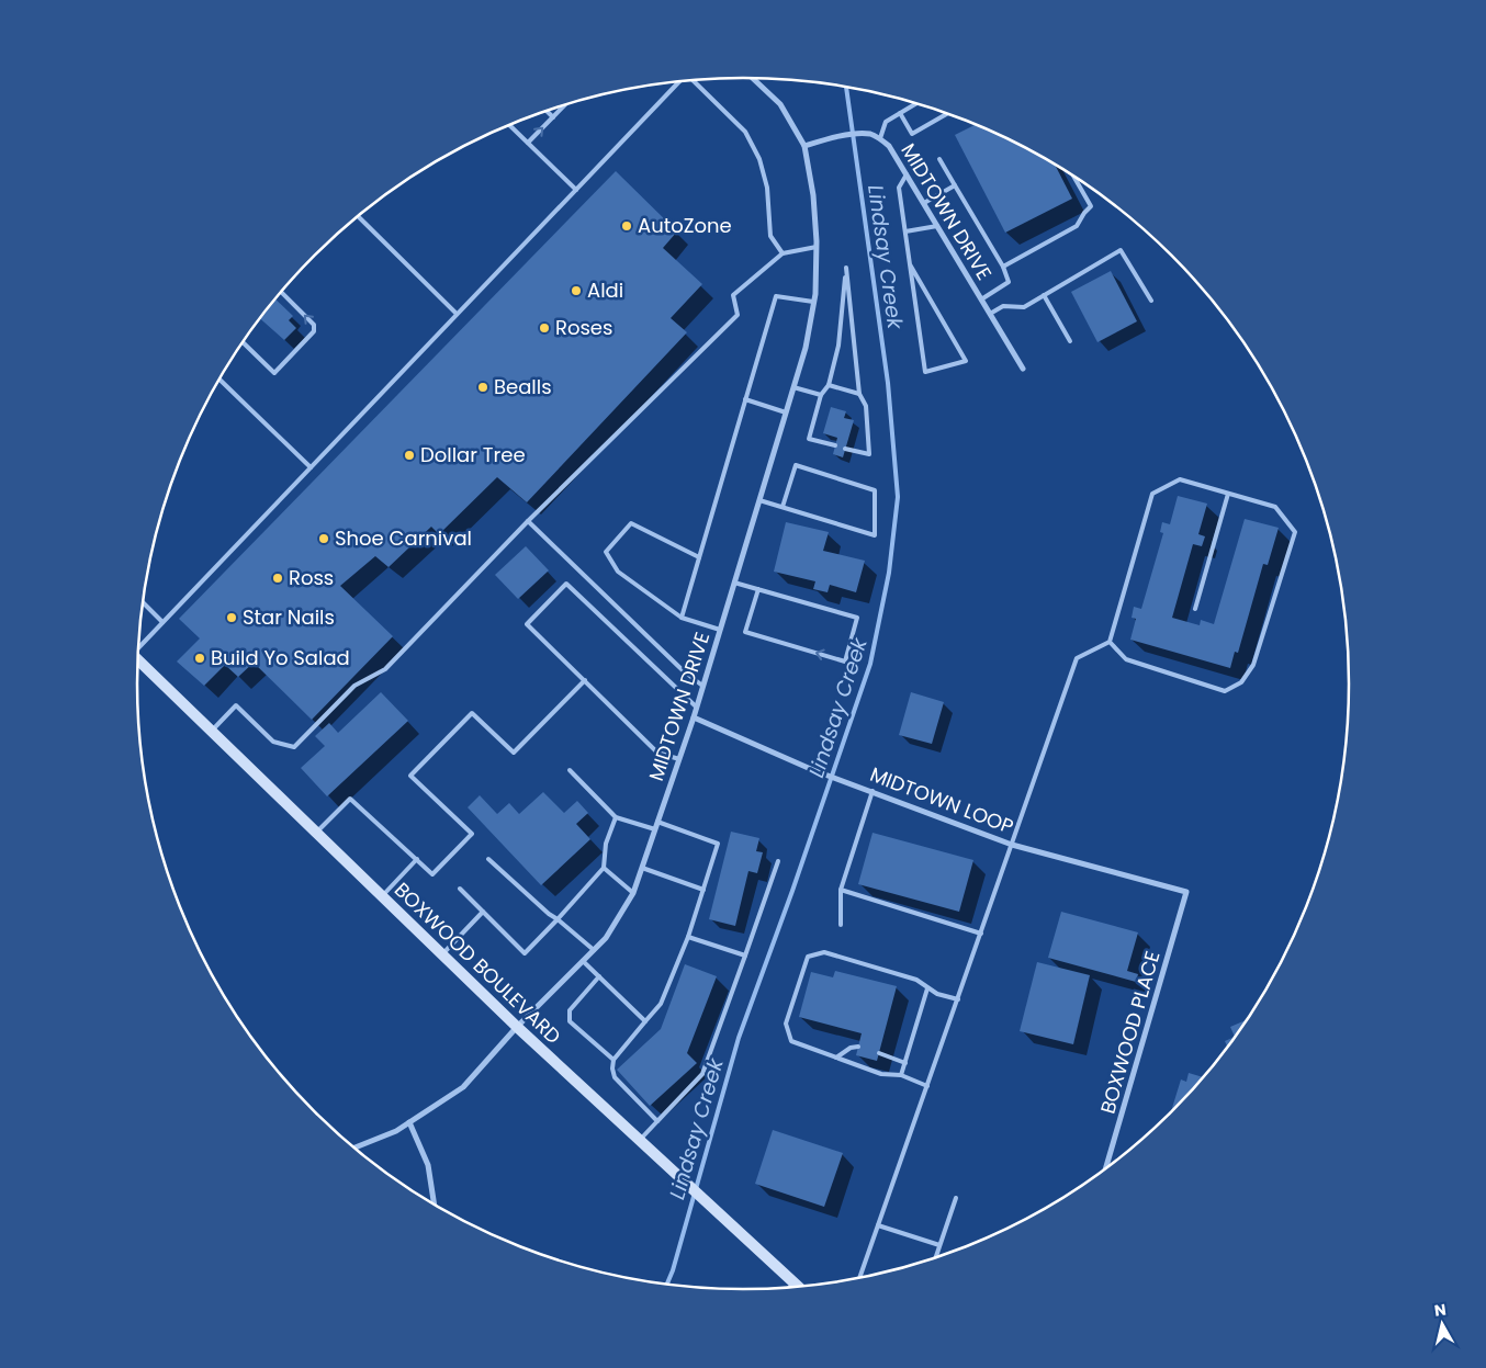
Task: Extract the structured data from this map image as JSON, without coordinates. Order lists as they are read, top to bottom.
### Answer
{
  "streets": {
    "street": [
      "MIDTOWN DRIVE",
      "MIDTOWN LOOP",
      "BOXWOOD BOULEVARD",
      "BOXWOOD PLACE"
    ]
  },
  "crossings": [
    ["MIDTOWN DRIVE", "MIDTOWN LOOP"],
    ["MIDTOWN DRIVE", "BOXWOOD BOULEVARD"],
    ["MIDTOWN LOOP", "BOXWOOD PLACE"]
  ],
  "water": ["Lindsay Creek"],
  "places": [
    "AutoZone",
    "Aldi",
    "Roses",
    "Bealls",
    "Dollar Tree",
    "Shoe Carnival",
    "Ross",
    "Star Nails",
    "Build Yo Salad"
  ],
  "north": "top"
}
